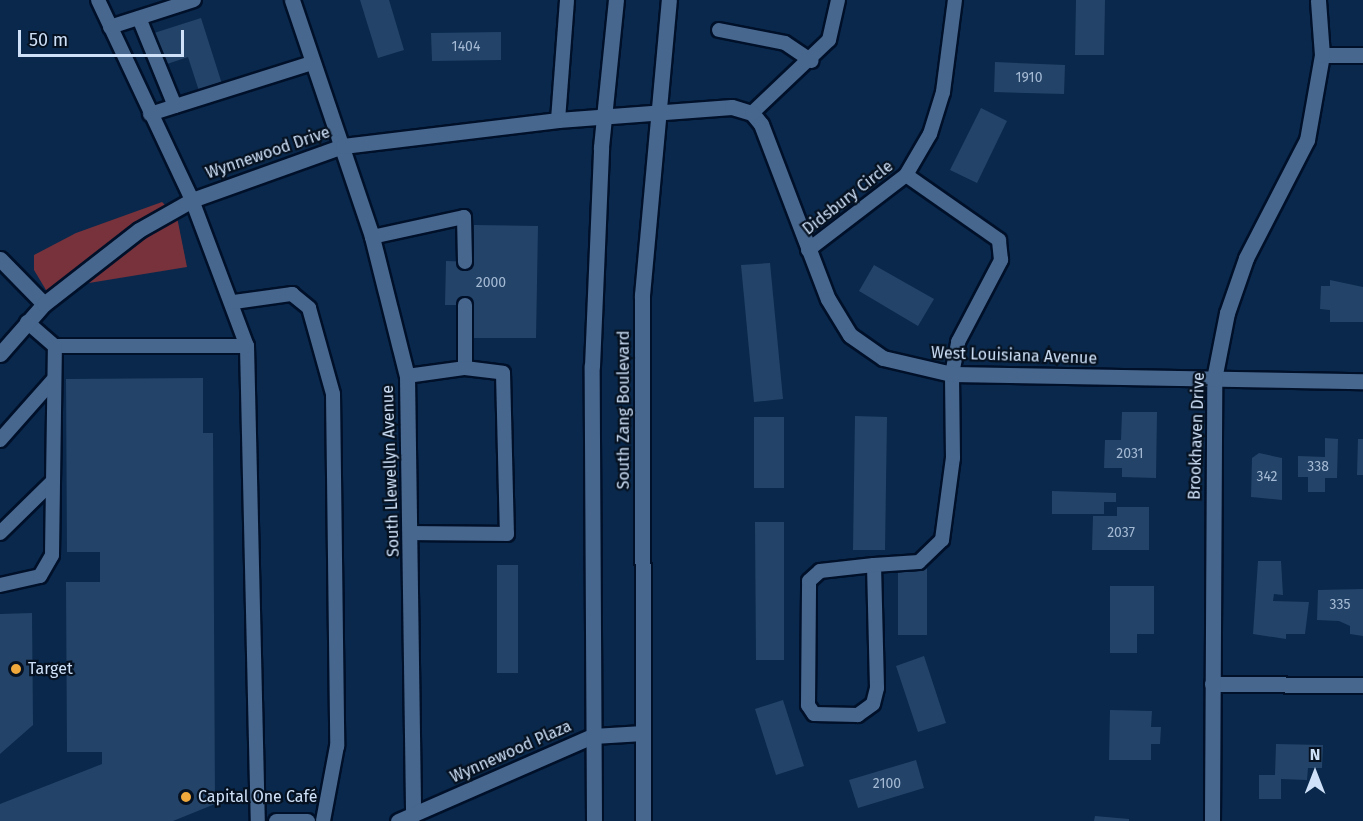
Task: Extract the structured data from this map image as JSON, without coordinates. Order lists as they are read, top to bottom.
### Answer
{
  "streets": {
    "street": [
      "Wynnewood Drive",
      "West Louisiana Avenue",
      "South Zang Boulevard",
      "Brookhaven Drive",
      "South Llewellyn Avenue",
      "Wynnewood Plaza"
    ],
    "lane": ["Didsbury Circle"]
  },
  "crossings": [
    ["Wynnewood Drive", "South Zang Boulevard"],
    ["Wynnewood Drive", "South Llewellyn Avenue"],
    ["Didsbury Circle", "West Louisiana Avenue"],
    ["West Louisiana Avenue", "Brookhaven Drive"],
    ["South Zang Boulevard", "Wynnewood Plaza"],
    ["South Llewellyn Avenue", "Wynnewood Plaza"]
  ],
  "places": ["Target", "Capital One Café"],
  "house_numbers": [
    "1404",
    "1910",
    "2000",
    "2031",
    "338",
    "342",
    "2037",
    "335",
    "2100"
  ],
  "scale_bar": "50 m",
  "north": "top"
}
